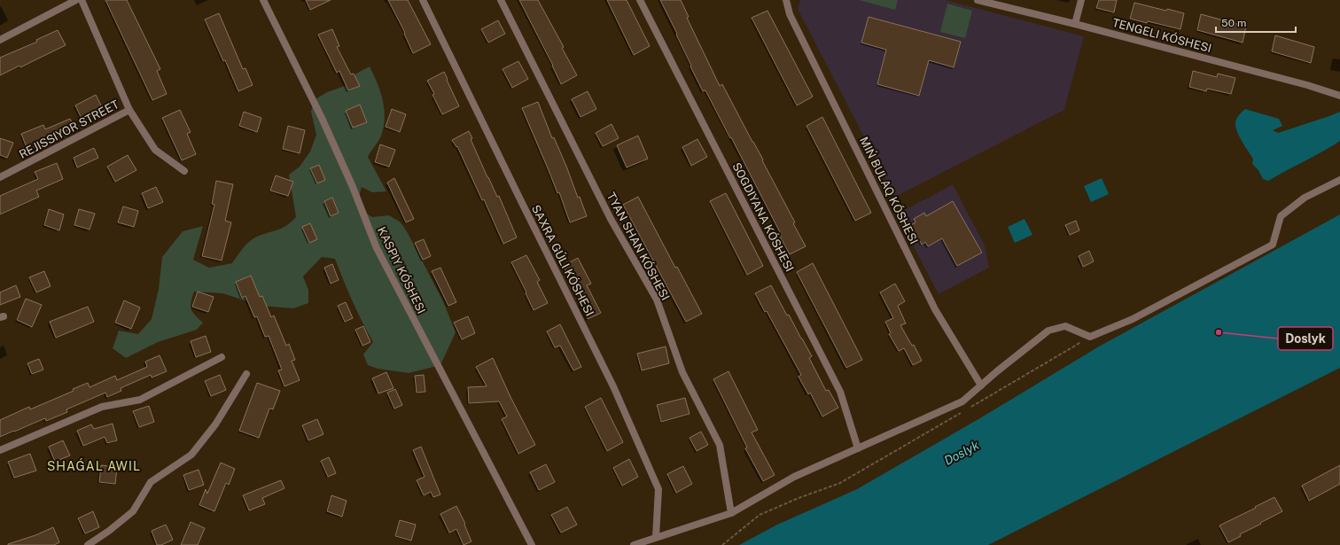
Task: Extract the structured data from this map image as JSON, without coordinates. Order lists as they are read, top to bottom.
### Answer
{
  "streets": {
    "street": [
      "TENGELI KÓSHESI",
      "REJISSIYOR STREET",
      "SOGDIYANA KÓSHESI",
      "TYAN SHAN KÓSHESI",
      "SAXRA GÚLI KÓSHESI",
      "KASPIY KÓSHESI"
    ]
  },
  "districts": ["SHAǴAL AWIL"],
  "water": ["Doslyk"],
  "places": ["Doslyk"],
  "scale_bar": "50 m"
}
